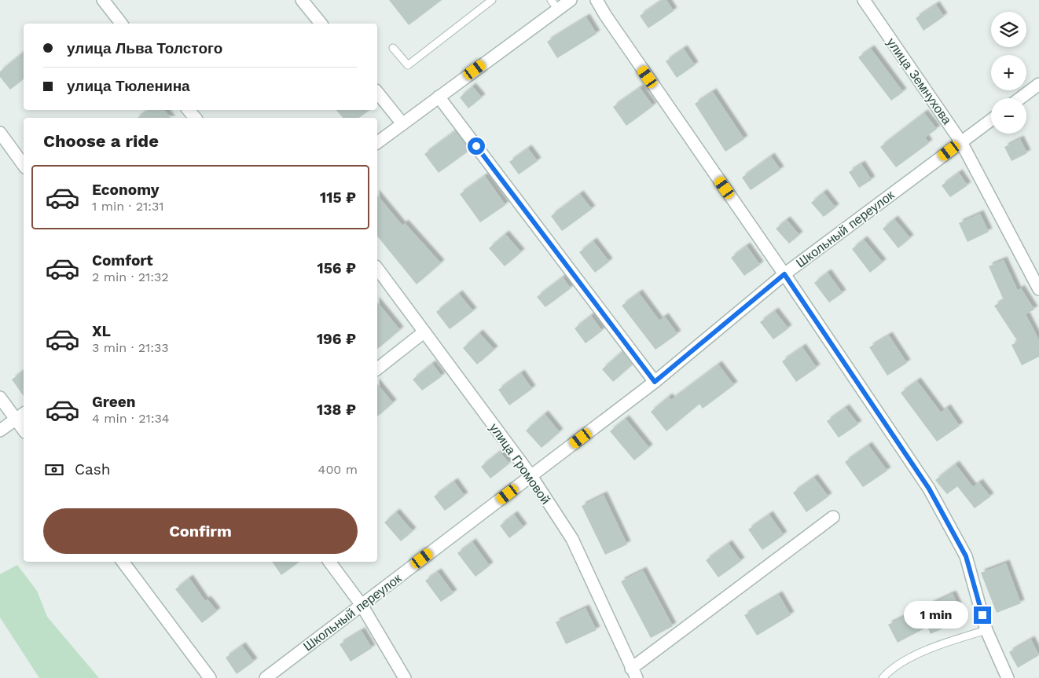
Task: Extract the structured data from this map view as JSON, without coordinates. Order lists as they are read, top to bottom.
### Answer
{
  "streets": {
    "street": ["улица Земнухова", "Школьный переулок", "улица Громовой"]
  },
  "crossings": [
    ["улица Земнухова", "Школьный переулок"],
    ["Школьный переулок", "улица Громовой"]
  ],
  "page": {
    "map_buttons": ["+", "−"],
    "banner": ["улица Льва Толстого", "улица Тюленина"],
    "heading": "Choose a ride",
    "list": [
      {
        "name": "Economy",
        "note": "1 min · 21:31",
        "value": "115 ₽"
      },
      {
        "name": "Comfort",
        "note": "2 min · 21:32",
        "value": "156 ₽"
      },
      {
        "name": "XL",
        "note": "3 min · 21:33",
        "value": "196 ₽"
      },
      {
        "name": "Green",
        "note": "4 min · 21:34",
        "value": "138 ₽"
      }
    ],
    "pay": ["Cash", "400 m"],
    "buttons": "Confirm",
    "bubble": "1 min"
  }
}
